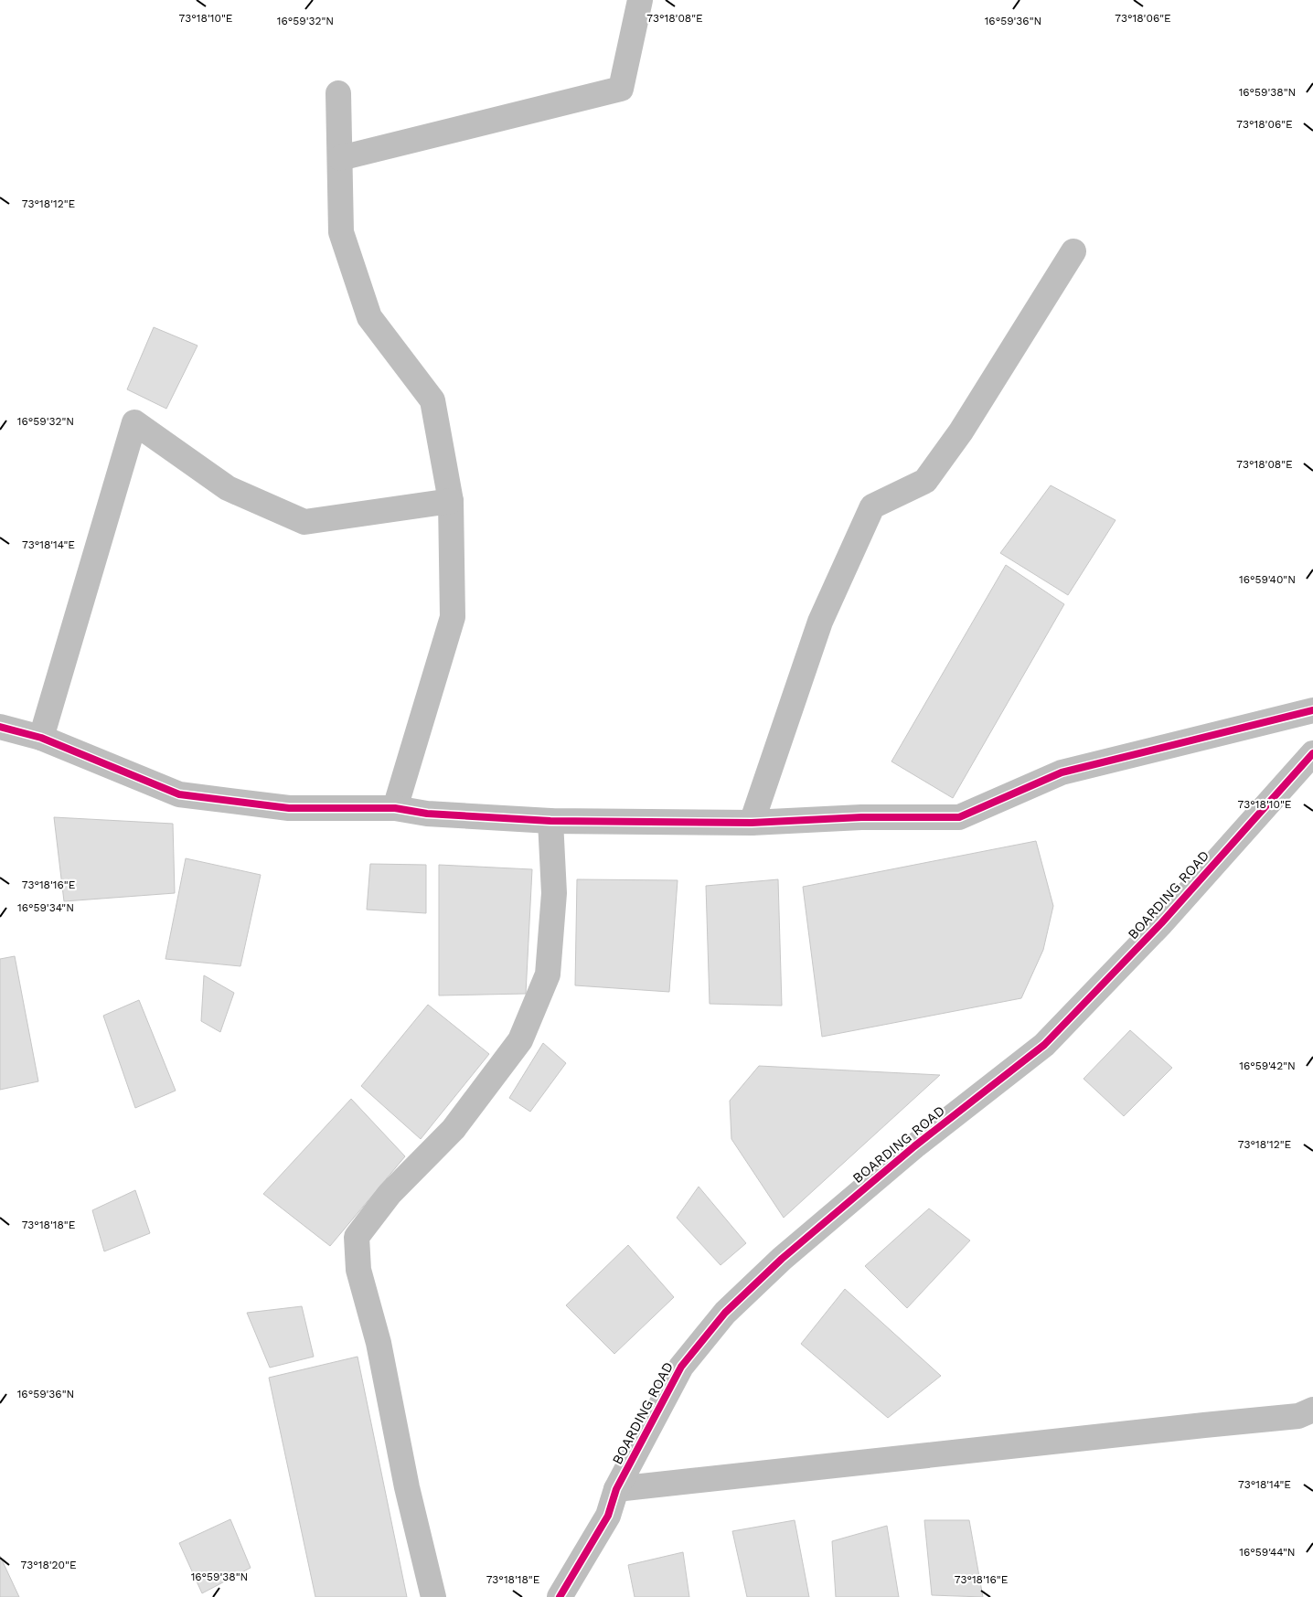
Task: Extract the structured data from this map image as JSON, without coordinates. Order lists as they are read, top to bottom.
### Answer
{
  "streets": {
    "street": ["BOARDING ROAD"]
  },
  "coordinates": [
    "73°18'08\"E",
    "73°18'06\"E",
    "73°18'10\"E",
    "16°59'32\"N",
    "16°59'36\"N",
    "16°59'38\"N",
    "73°18'12\"E",
    "73°18'14\"E",
    "16°59'40\"N",
    "73°18'16\"E",
    "16°59'34\"N",
    "16°59'42\"N",
    "73°18'18\"E",
    "16°59'44\"N",
    "73°18'20\"E"
  ]
}
